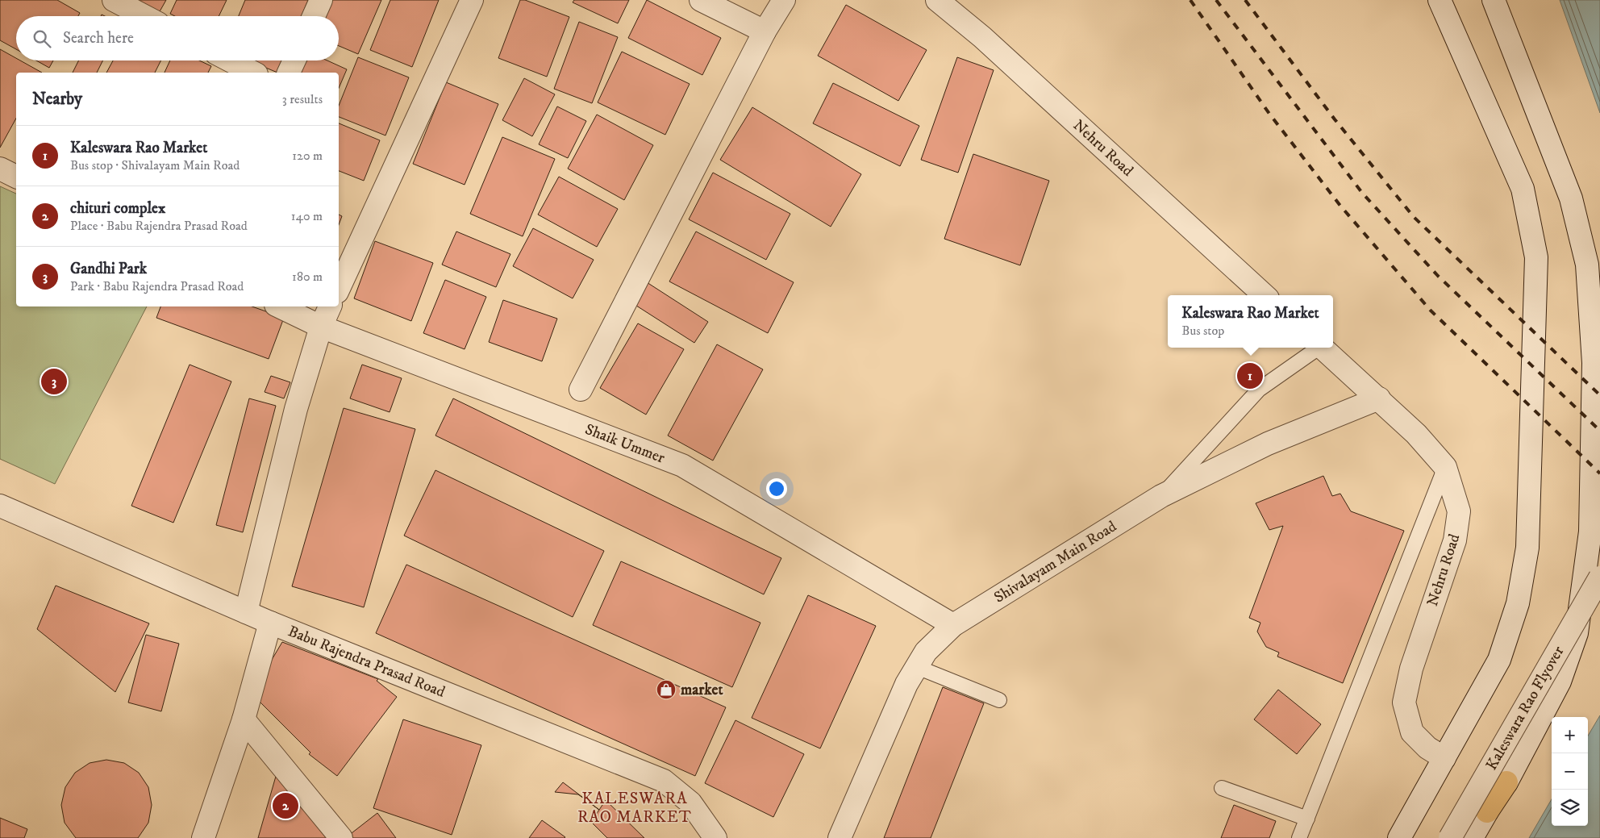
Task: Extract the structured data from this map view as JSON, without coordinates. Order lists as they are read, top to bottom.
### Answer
{
  "streets": {
    "street": [
      "Nehru Road",
      "Shaik Ummer",
      "Shivalayam Main Road",
      "Babu Rajendra Prasad Road",
      "Kaleswara Rao Flyover"
    ]
  },
  "crossings": [
    ["Nehru Road", "Shivalayam Main Road"],
    ["Shaik Ummer", "Shivalayam Main Road"]
  ],
  "districts": ["KALESWARA RAO MARKET"],
  "places": {
    "shop": ["market"]
  },
  "page": {
    "search": "Search here",
    "heading": ["Nearby", "3 results"],
    "list": [
      {
        "mark": "1",
        "name": "Kaleswara Rao Market",
        "note": "Bus stop · Shivalayam Main Road",
        "value": "120 m"
      },
      {
        "mark": "2",
        "name": "chituri complex",
        "note": "Place · Babu Rajendra Prasad Road",
        "value": "140 m"
      },
      {
        "mark": "3",
        "name": "Gandhi Park",
        "note": "Park · Babu Rajendra Prasad Road",
        "value": "180 m"
      }
    ],
    "popup": ["Kaleswara Rao Market", "Bus stop"],
    "pins": ["1", "3", "2"],
    "map_buttons": ["+", "−"]
  }
}
